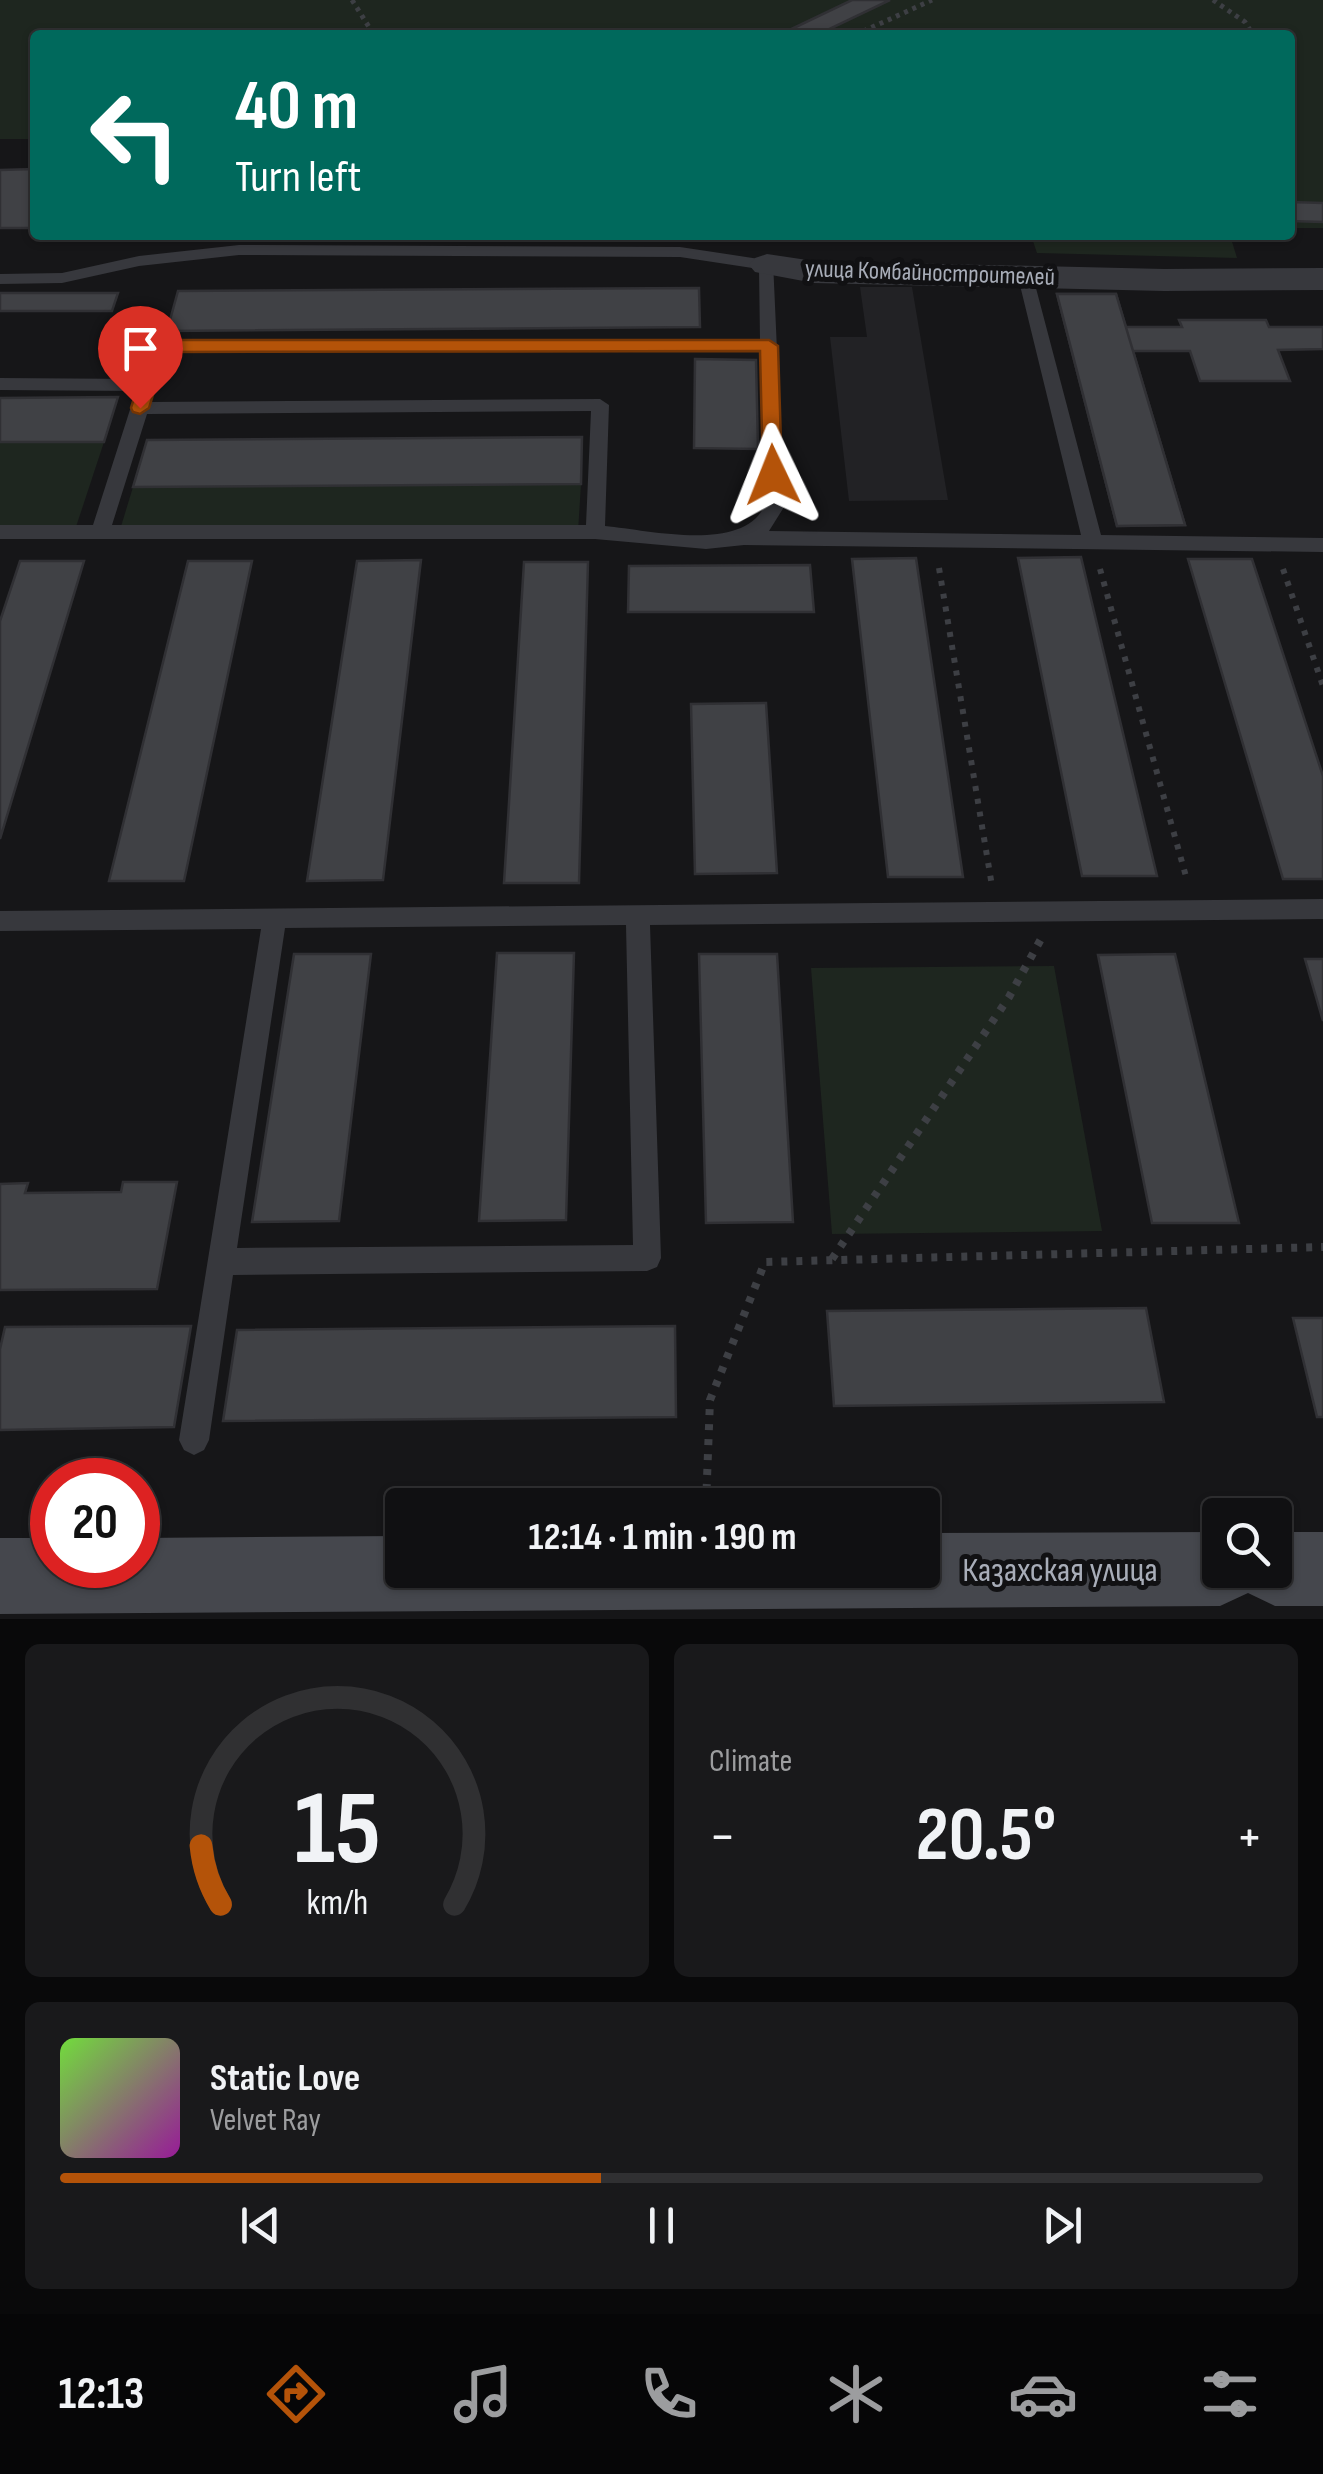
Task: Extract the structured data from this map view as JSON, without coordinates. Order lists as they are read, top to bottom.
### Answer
{
  "streets": {
    "main road": ["Казахская улица"],
    "street": ["улица Комбайностроителей"]
  },
  "page": {
    "turn": ["40 m", "Turn left"],
    "limit": "20",
    "trip": "12:14 · 1 min · 190 m",
    "tile": "Climate",
    "heat": ["−", "20.5°", "+"],
    "song": ["Static Love", "Velvet Ray"],
    "tabs": "12:13",
    "gauge": ["15", "km/h"]
  }
}
